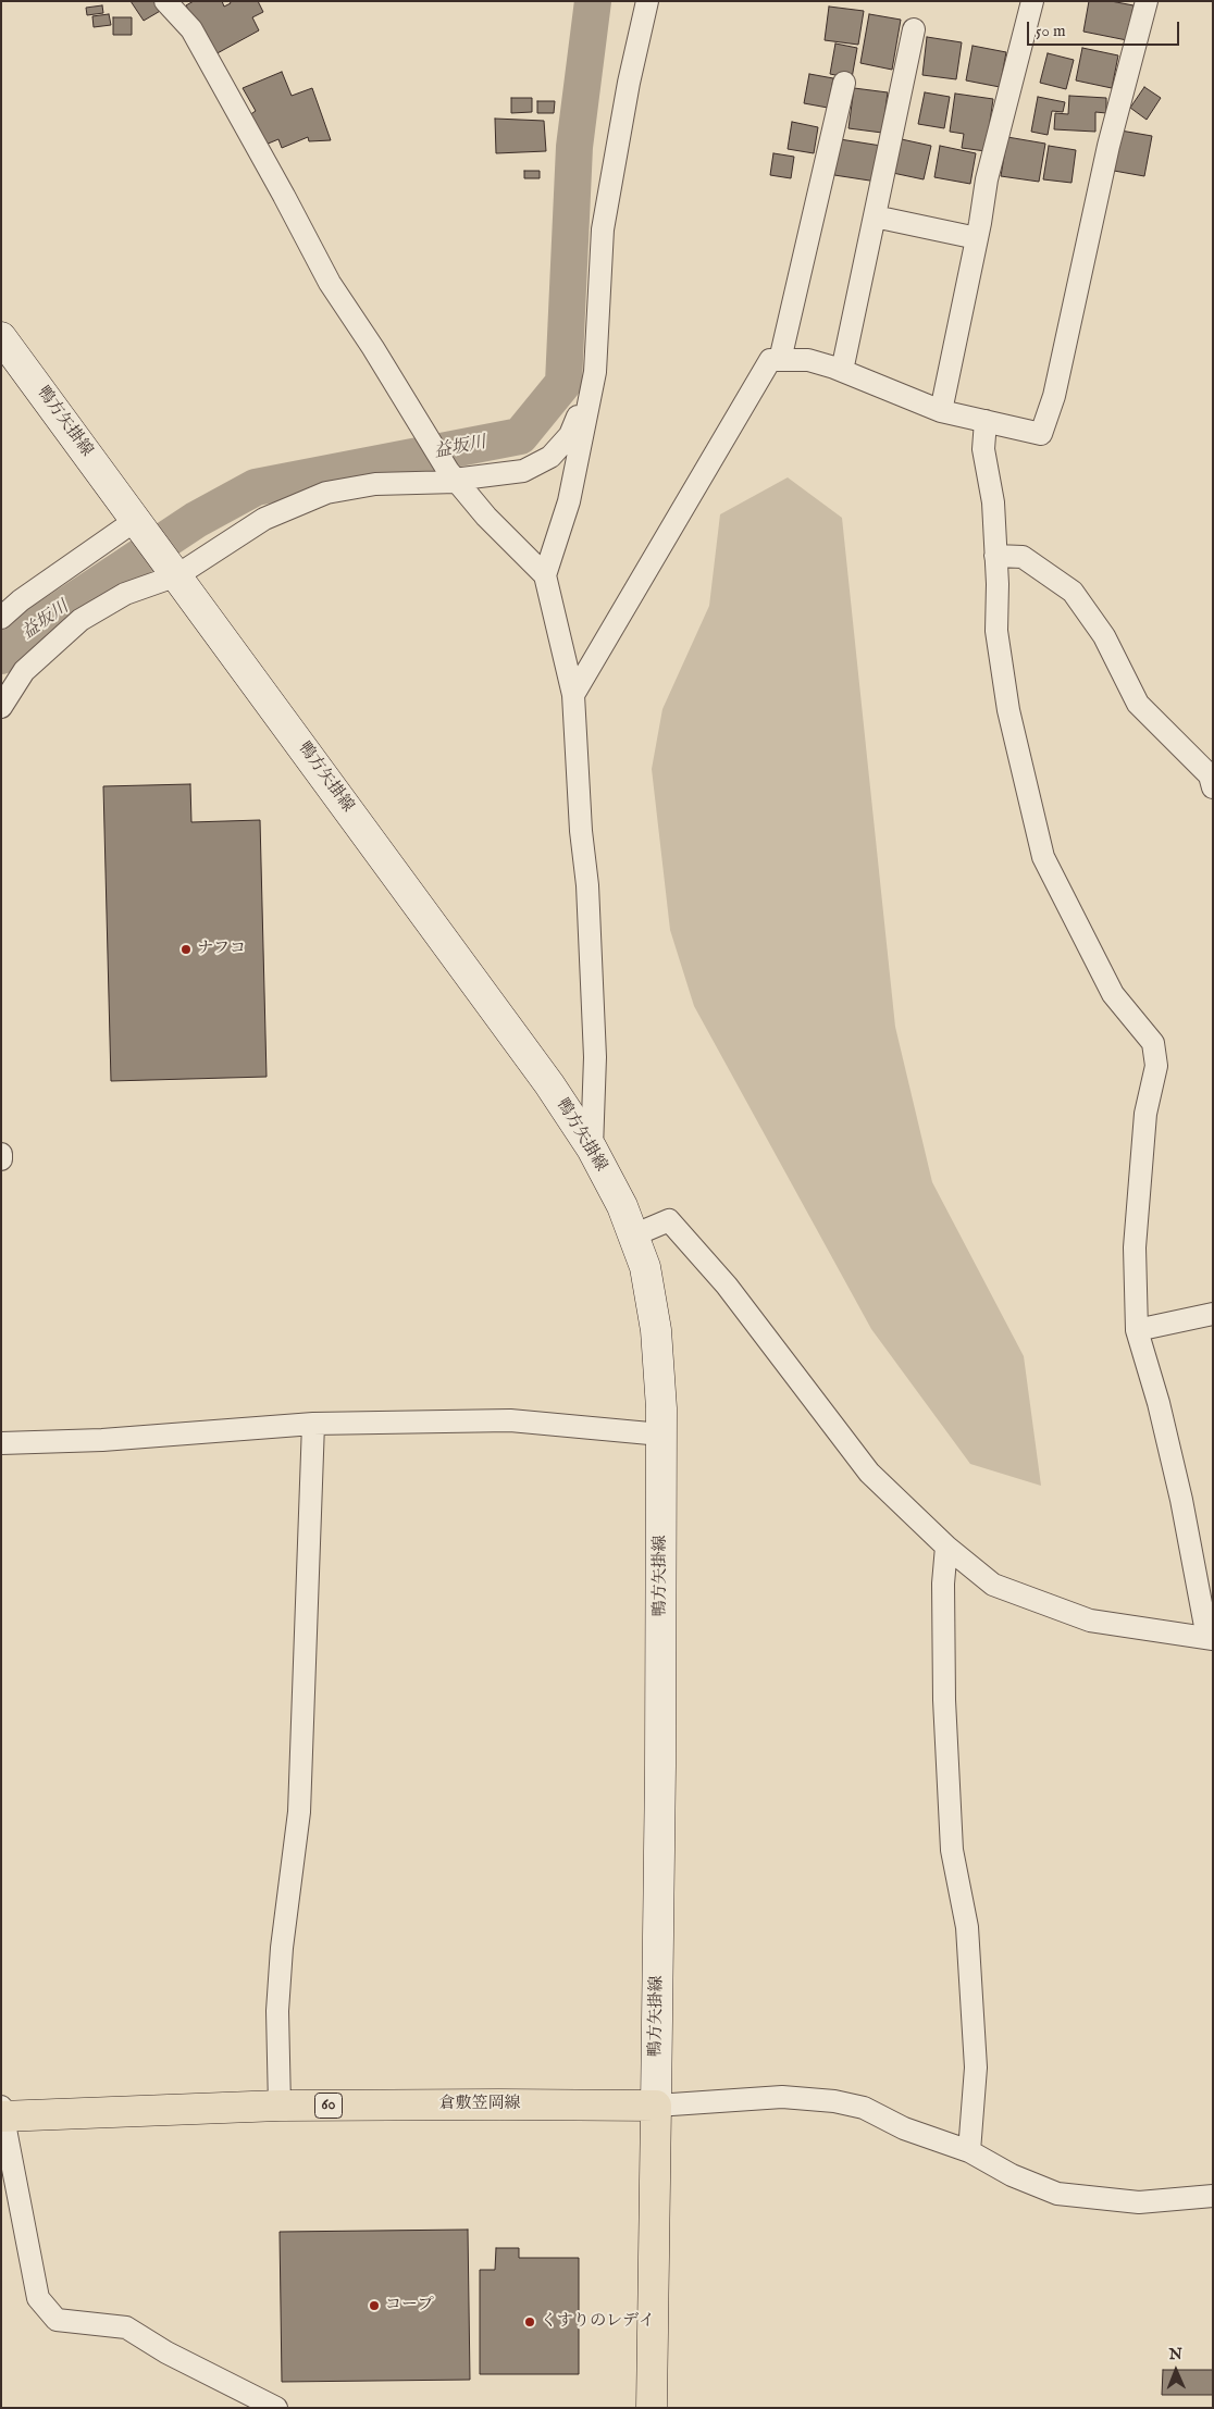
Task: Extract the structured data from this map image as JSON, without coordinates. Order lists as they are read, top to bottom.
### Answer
{
  "streets": {
    "main road": ["鴨方矢掛線", "倉敷笠岡線", "60"]
  },
  "crossings": [
    ["鴨方矢掛線", "倉敷笠岡線"]
  ],
  "water": ["益坂川"],
  "places": ["ナフコ", "コープ", "くすりのレデイ"],
  "scale_bar": "50 m",
  "north": "top"
}
